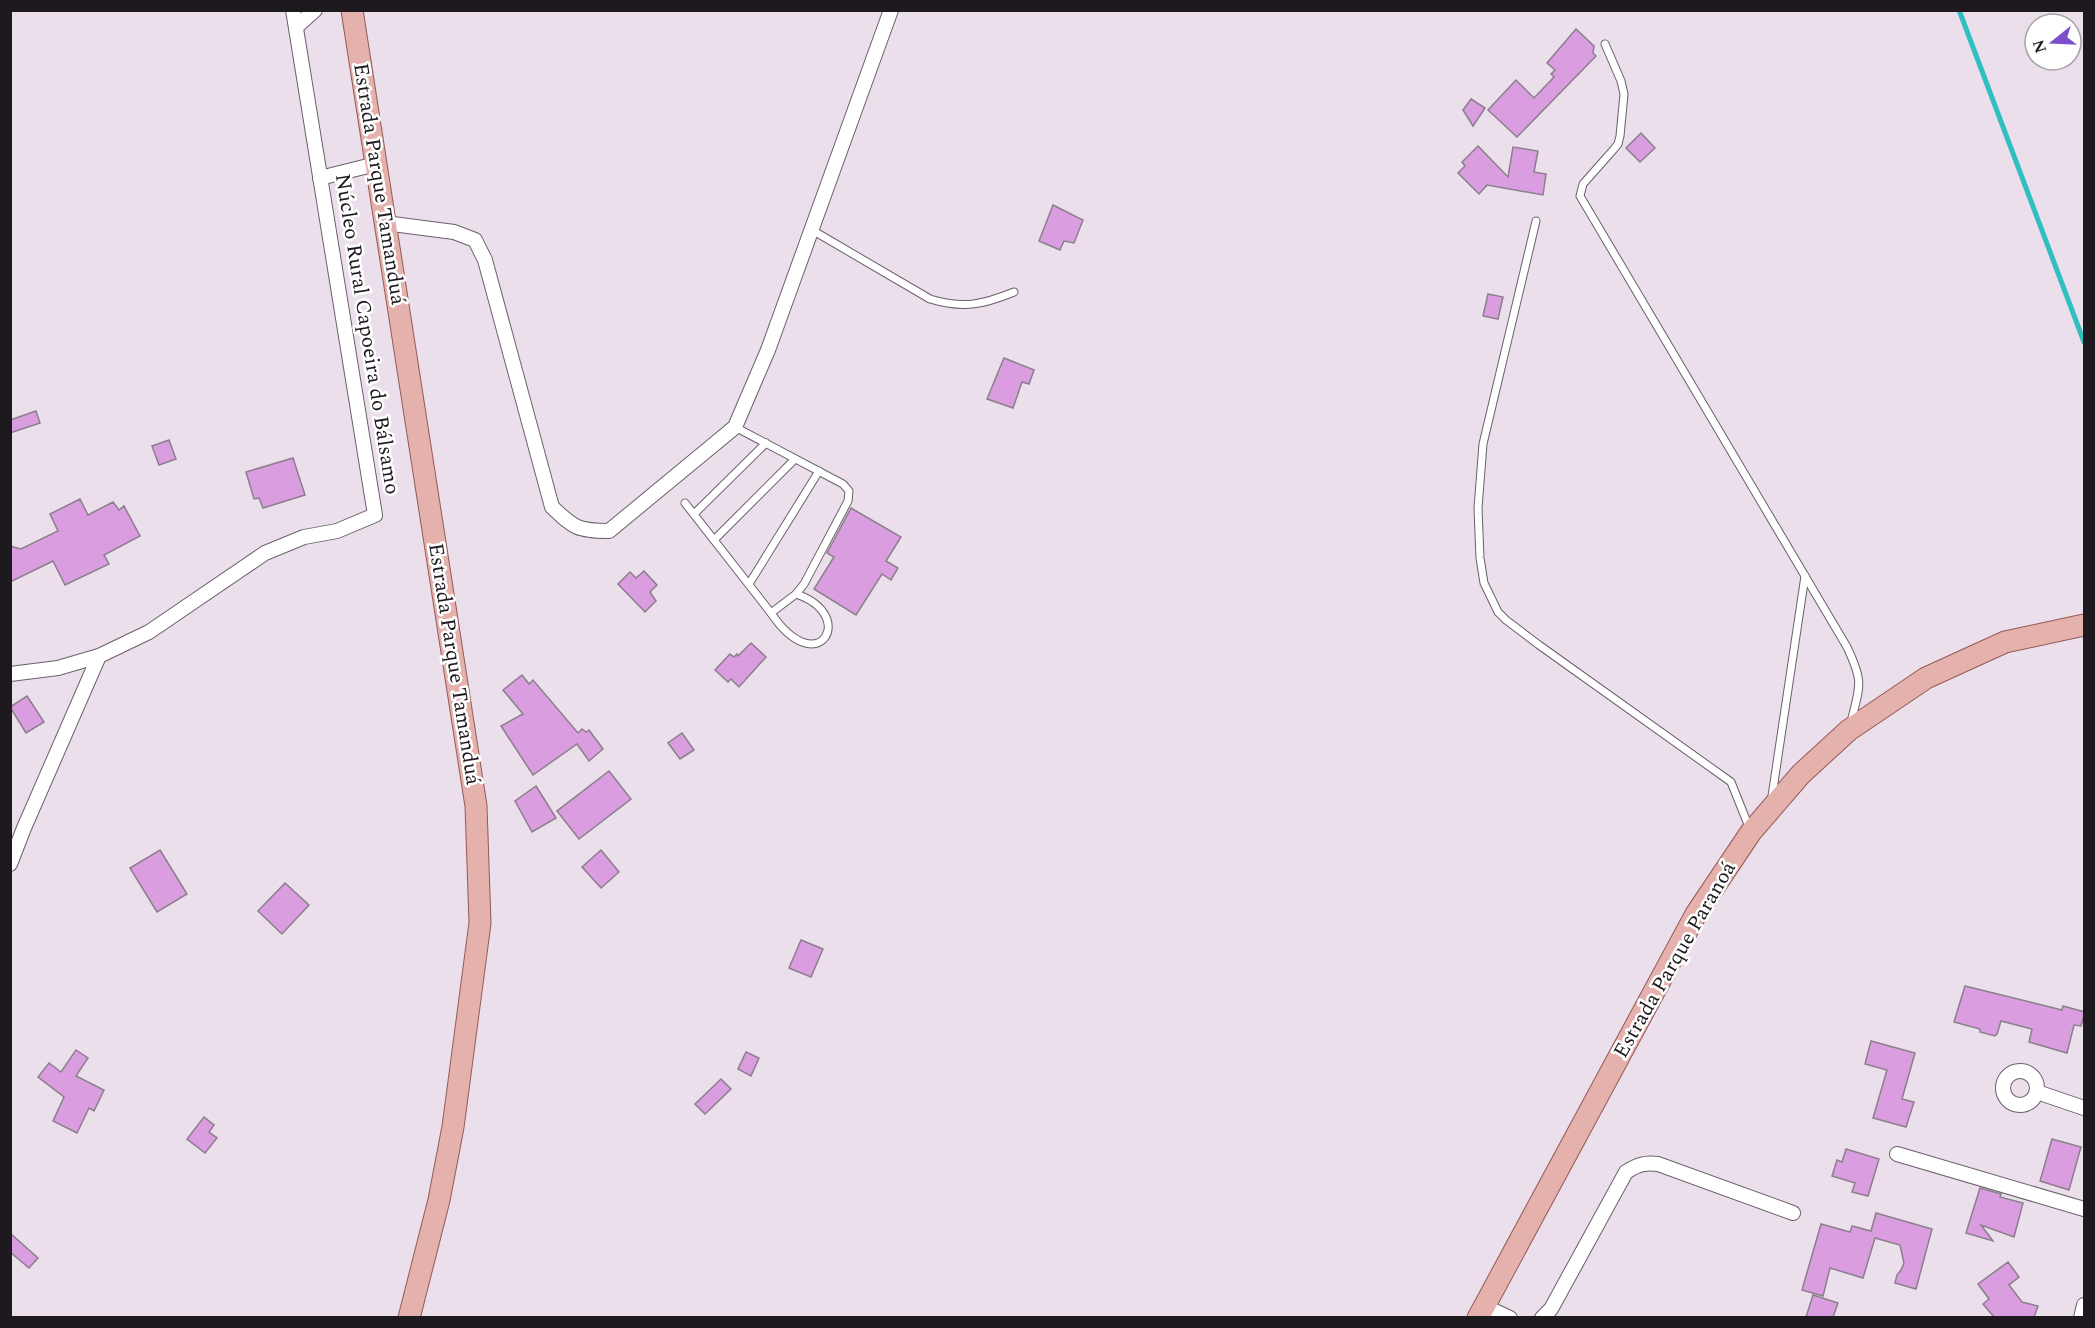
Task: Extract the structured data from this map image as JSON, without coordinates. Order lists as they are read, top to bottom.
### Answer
{
  "streets": {
    "main road": ["Estrada Parque Tamanduá", "Estrada Parque Paranoá"],
    "street": ["Núcleo Rural Capoeira do Bálsamo"]
  },
  "north": "left"
}
